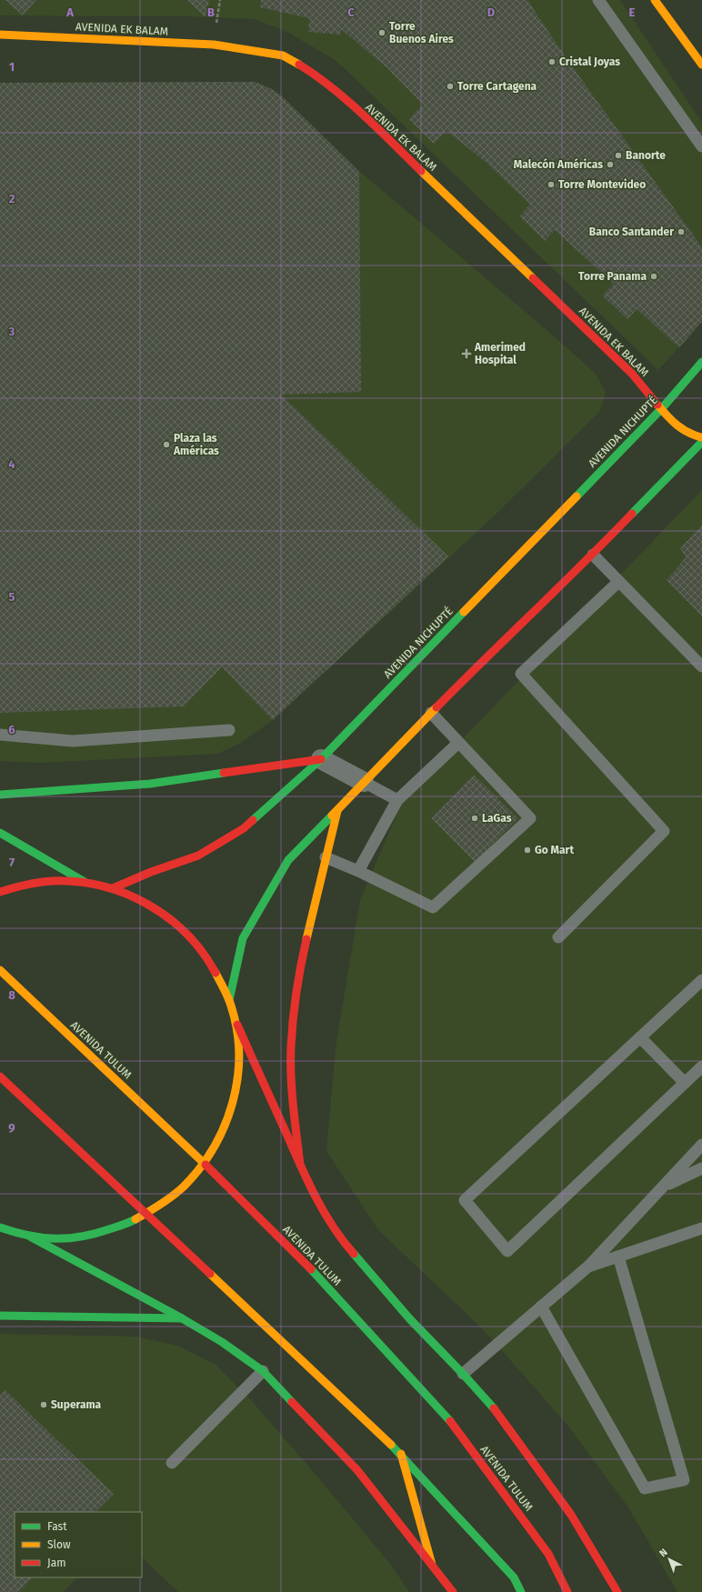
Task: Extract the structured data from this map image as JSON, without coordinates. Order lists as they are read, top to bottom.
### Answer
{
  "streets": {
    "main road": ["AVENIDA EK BALAM", "AVENIDA NICHUPTÉ", "AVENIDA TULUM"]
  },
  "crossings": [
    ["AVENIDA EK BALAM", "AVENIDA NICHUPTÉ"]
  ],
  "places": {
    "other": [
      "Torre Buenos Aires",
      "Cristal Joyas",
      "Torre Cartagena",
      "Banorte",
      "Malecón Américas",
      "Torre Montevideo",
      "Banco Santander",
      "Torre Panama",
      "Plaza las Américas",
      "LaGas",
      "Go Mart",
      "Superama"
    ],
    "health": ["Amerimed Hospital"]
  },
  "legend": ["Fast", "Slow", "Jam"],
  "north": "top left",
  "grid": {
    "columns": [
      "A",
      "B",
      "C",
      "D",
      "E"
    ],
    "rows": [
      "1",
      "2",
      "3",
      "4",
      "5",
      "6",
      "7",
      "8",
      "9"
    ]
  }
}
